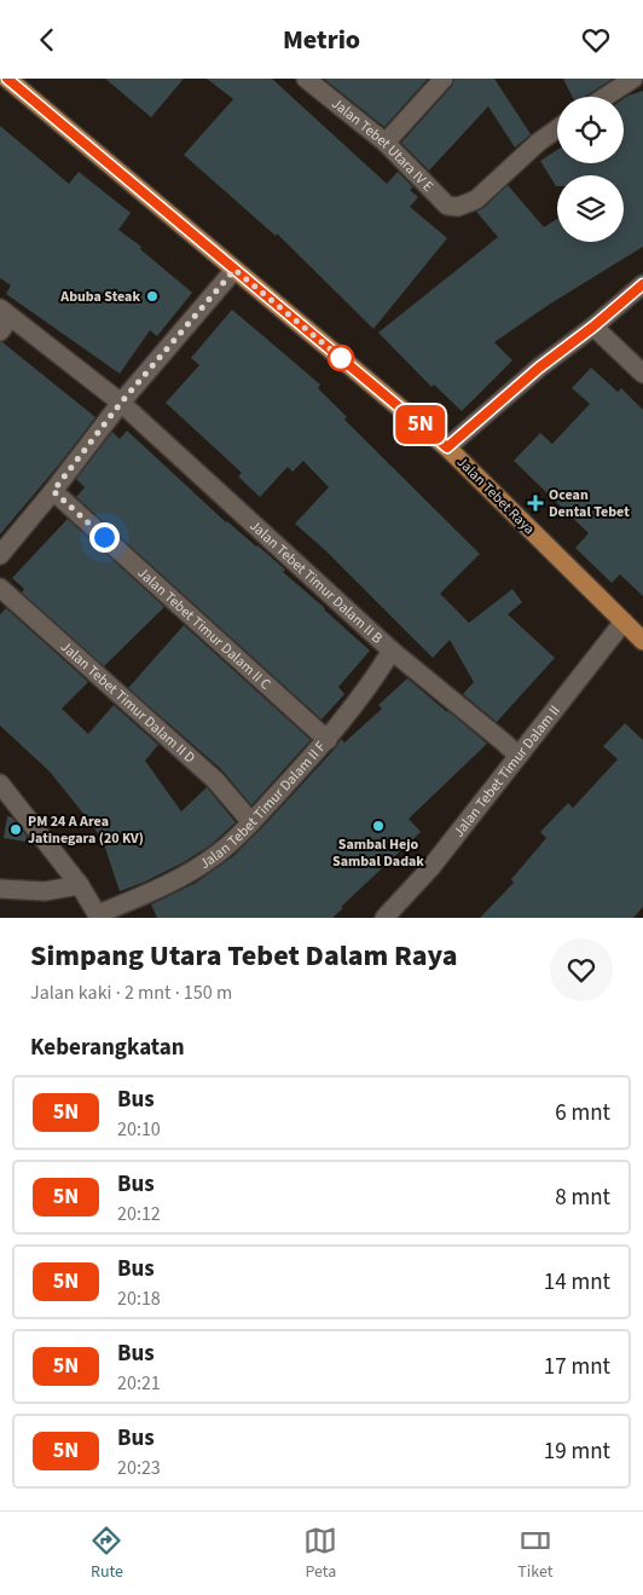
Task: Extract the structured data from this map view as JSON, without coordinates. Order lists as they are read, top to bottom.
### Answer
{
  "streets": {
    "main road": ["Jalan Tebet Raya"],
    "street": [
      "Jalan Tebet Utara IV E",
      "Jalan Tebet Timur Dalam II B",
      "Jalan Tebet Timur Dalam II C",
      "Jalan Tebet Timur Dalam II D",
      "Jalan Tebet Timur Dalam II",
      "Jalan Tebet Timur Dalam II F"
    ]
  },
  "crossings": [
    ["Jalan Tebet Raya", "Jalan Tebet Timur Dalam II"],
    ["Jalan Tebet Timur Dalam II B", "Jalan Tebet Timur Dalam II"],
    ["Jalan Tebet Timur Dalam II B", "Jalan Tebet Timur Dalam II F"],
    ["Jalan Tebet Timur Dalam II C", "Jalan Tebet Timur Dalam II F"],
    ["Jalan Tebet Timur Dalam II D", "Jalan Tebet Timur Dalam II F"]
  ],
  "places": {
    "other": ["Abuba Steak", "Sambal Hejo Sambal Dadak", "PM 24 A Area Jatinegara (20 KV)"],
    "health": ["Ocean Dental Tebet"]
  },
  "lines": ["bus line 5N"],
  "page": {
    "header": "Metrio",
    "on_map": "5N",
    "heading": [
      ["Simpang Utara Tebet Dalam Raya", "Jalan kaki · 2 mnt · 150 m"],
      "Keberangkatan"
    ],
    "list": [
      {
        "mark": "5N",
        "name": "Bus",
        "note": "20:10",
        "value": "6 mnt"
      },
      {
        "mark": "5N",
        "name": "Bus",
        "note": "20:12",
        "value": "8 mnt"
      },
      {
        "mark": "5N",
        "name": "Bus",
        "note": "20:18",
        "value": "14 mnt"
      },
      {
        "mark": "5N",
        "name": "Bus",
        "note": "20:21",
        "value": "17 mnt"
      },
      {
        "mark": "5N",
        "name": "Bus",
        "note": "20:23",
        "value": "19 mnt"
      }
    ],
    "tabs": ["Rute", "Peta", "Tiket"]
  }
}
